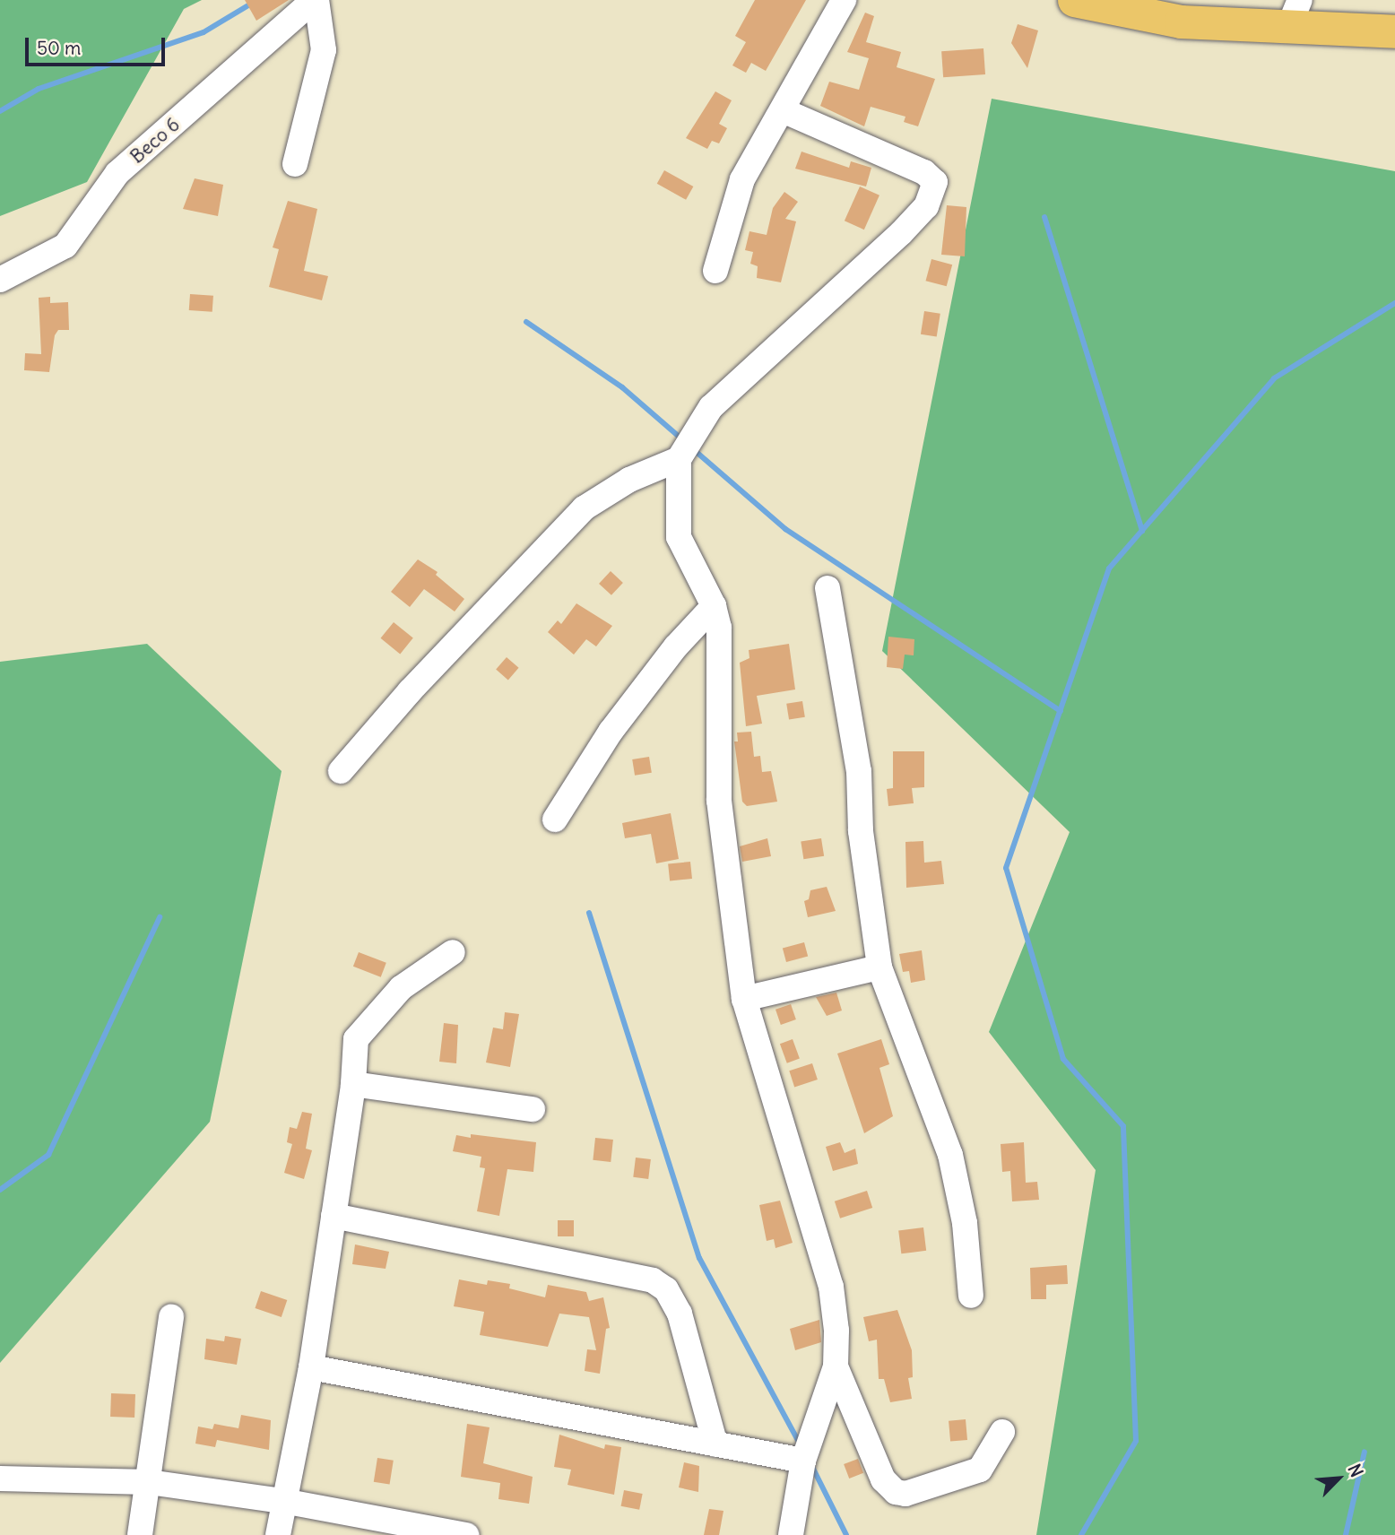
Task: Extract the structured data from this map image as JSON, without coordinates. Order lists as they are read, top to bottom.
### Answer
{
  "streets": {
    "street": ["Beco 6"]
  },
  "scale_bar": "50 m",
  "north": "top right"
}
